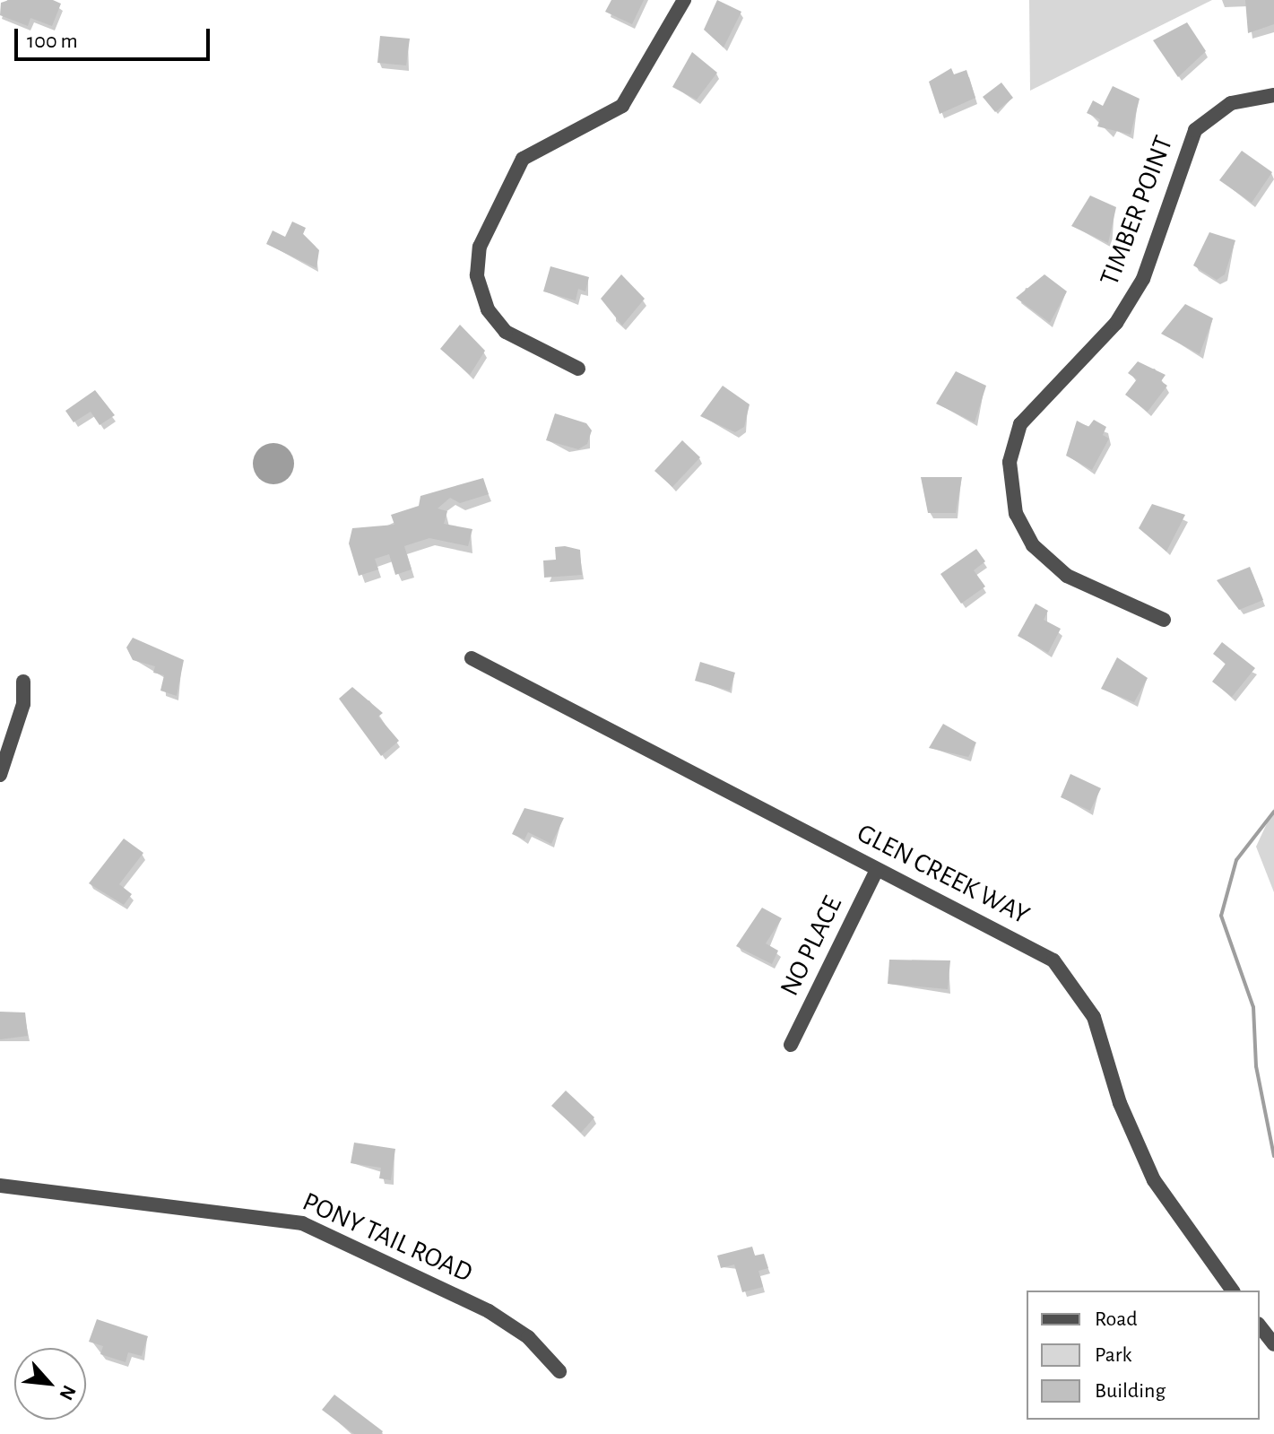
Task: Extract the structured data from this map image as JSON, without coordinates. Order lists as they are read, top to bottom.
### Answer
{
  "streets": {
    "street": [
      "TIMBER POINT",
      "GLEN CREEK WAY",
      "NO PLACE",
      "PONY TAIL ROAD"
    ]
  },
  "crossings": [
    ["GLEN CREEK WAY", "NO PLACE"]
  ],
  "legend": ["Road", "Park", "Building"],
  "scale_bar": "100 m",
  "north": "bottom right"
}
